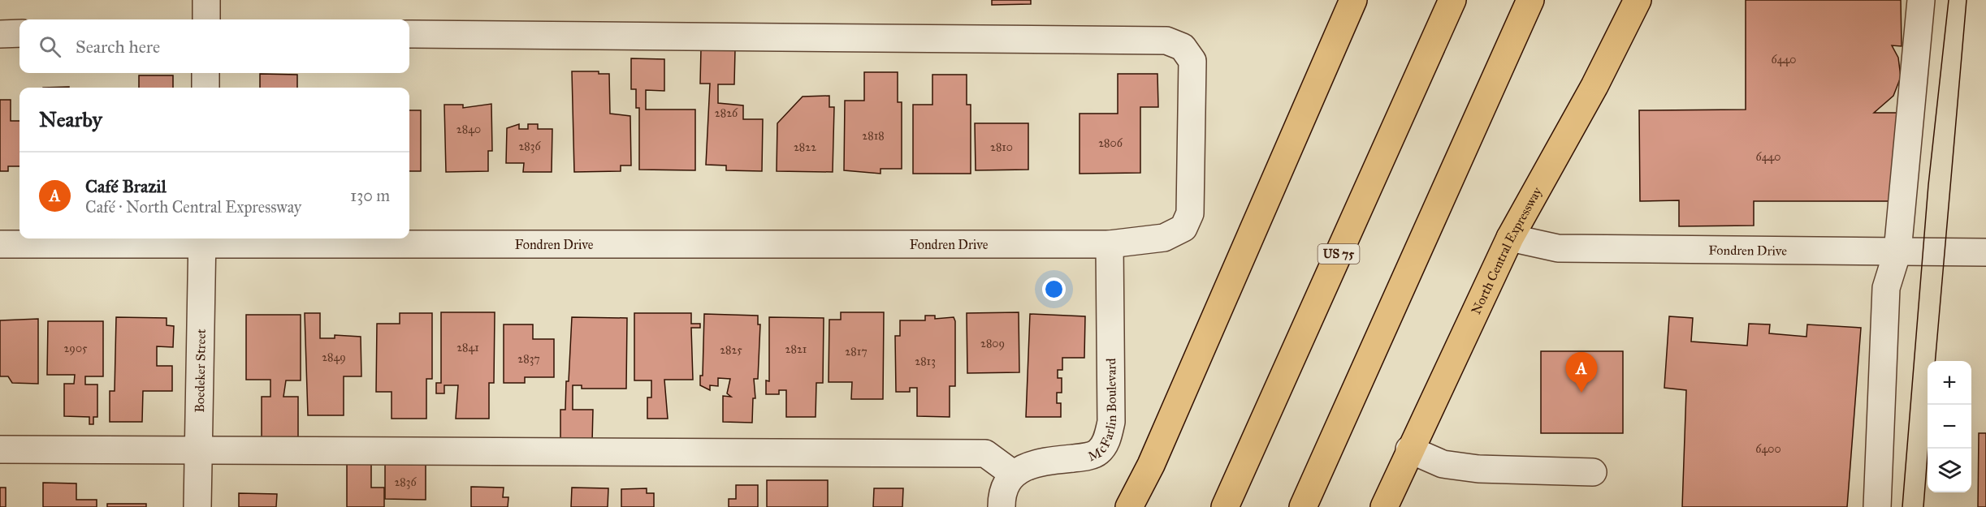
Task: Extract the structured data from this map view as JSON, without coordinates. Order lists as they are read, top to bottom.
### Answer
{
  "streets": {
    "main road": ["North Central Expressway", "US 75"],
    "street": ["Fondren Drive", "Boedeker Street", "McFarlin Boulevard"]
  },
  "crossings": [
    ["Fondren Drive", "North Central Expressway"],
    ["Fondren Drive", "Boedeker Street"],
    ["Fondren Drive", "McFarlin Boulevard"]
  ],
  "house_numbers": [
    "6440",
    "2826",
    "2840",
    "2818",
    "2806",
    "2836",
    "2822",
    "2810",
    "6440",
    "2809",
    "2841",
    "2905",
    "2821",
    "2825",
    "2817",
    "2849",
    "2837",
    "2813",
    "6400",
    "2836"
  ],
  "page": {
    "search": "Search here",
    "heading": "Nearby",
    "list": [
      {
        "mark": "A",
        "name": "Café Brazil",
        "note": "Café · North Central Expressway",
        "value": "130 m"
      }
    ],
    "pins": "A",
    "map_buttons": ["+", "−"]
  }
}
